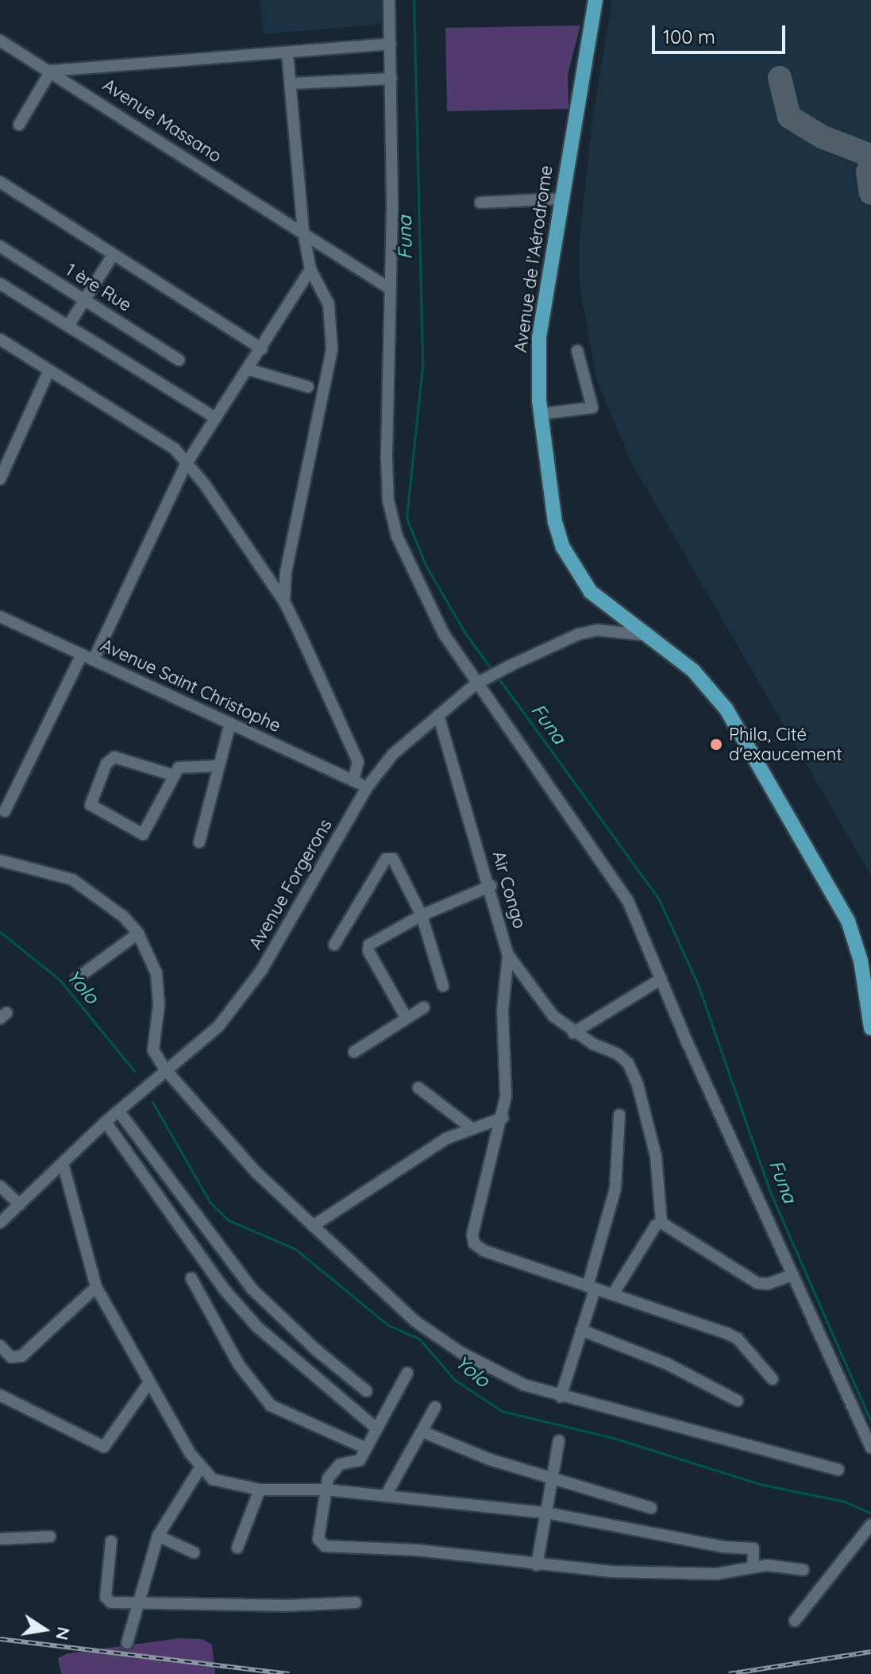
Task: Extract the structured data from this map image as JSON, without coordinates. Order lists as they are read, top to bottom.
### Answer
{
  "streets": {
    "main road": ["Avenue de l’Aérodrome"],
    "street": [
      "Avenue Massano",
      "1 ère Rue",
      "Avenue Saint Christophe",
      "Avenue Forgerons",
      "Air Congo"
    ]
  },
  "crossings": [
    ["Avenue de l’Aérodrome", "Avenue Forgerons"],
    ["Avenue Saint Christophe", "Avenue Forgerons"],
    ["Avenue Forgerons", "Air Congo"]
  ],
  "water": ["Funa", "Yolo"],
  "places": ["Phila, Cité d'exaucement"],
  "scale_bar": "100 m",
  "north": "right"
}
